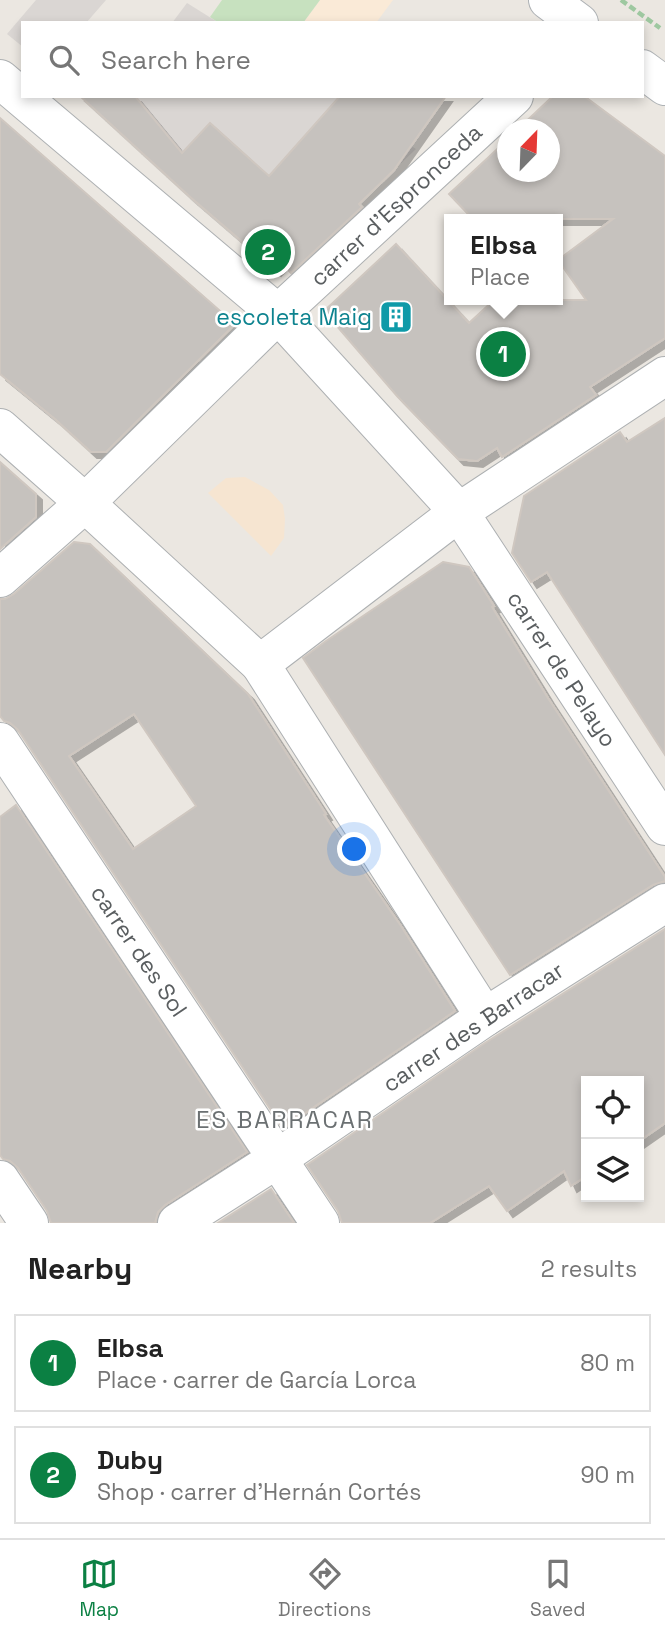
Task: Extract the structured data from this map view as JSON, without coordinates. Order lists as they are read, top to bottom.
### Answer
{
  "streets": {
    "street": [
      "carrer d'Espronceda",
      "carrer de Pelayo",
      "carrer des Sol",
      "carrer des Barracar"
    ]
  },
  "crossings": [
    ["carrer d'Espronceda", "carrer de Pelayo"],
    ["carrer des Sol", "carrer des Barracar"]
  ],
  "districts": ["ES BARRACAR"],
  "places": {
    "building": ["escoleta Maig"]
  },
  "north": "top right",
  "page": {
    "search": "Search here",
    "popup": ["Elbsa", "Place"],
    "pins": ["2", "1"],
    "heading": ["Nearby", "2 results"],
    "list": [
      {
        "mark": "1",
        "name": "Elbsa",
        "note": "Place · carrer de García Lorca",
        "value": "80 m"
      },
      {
        "mark": "2",
        "name": "Duby",
        "note": "Shop · carrer d'Hernán Cortés",
        "value": "90 m"
      }
    ],
    "nav": ["Map", "Directions", "Saved"]
  }
}
